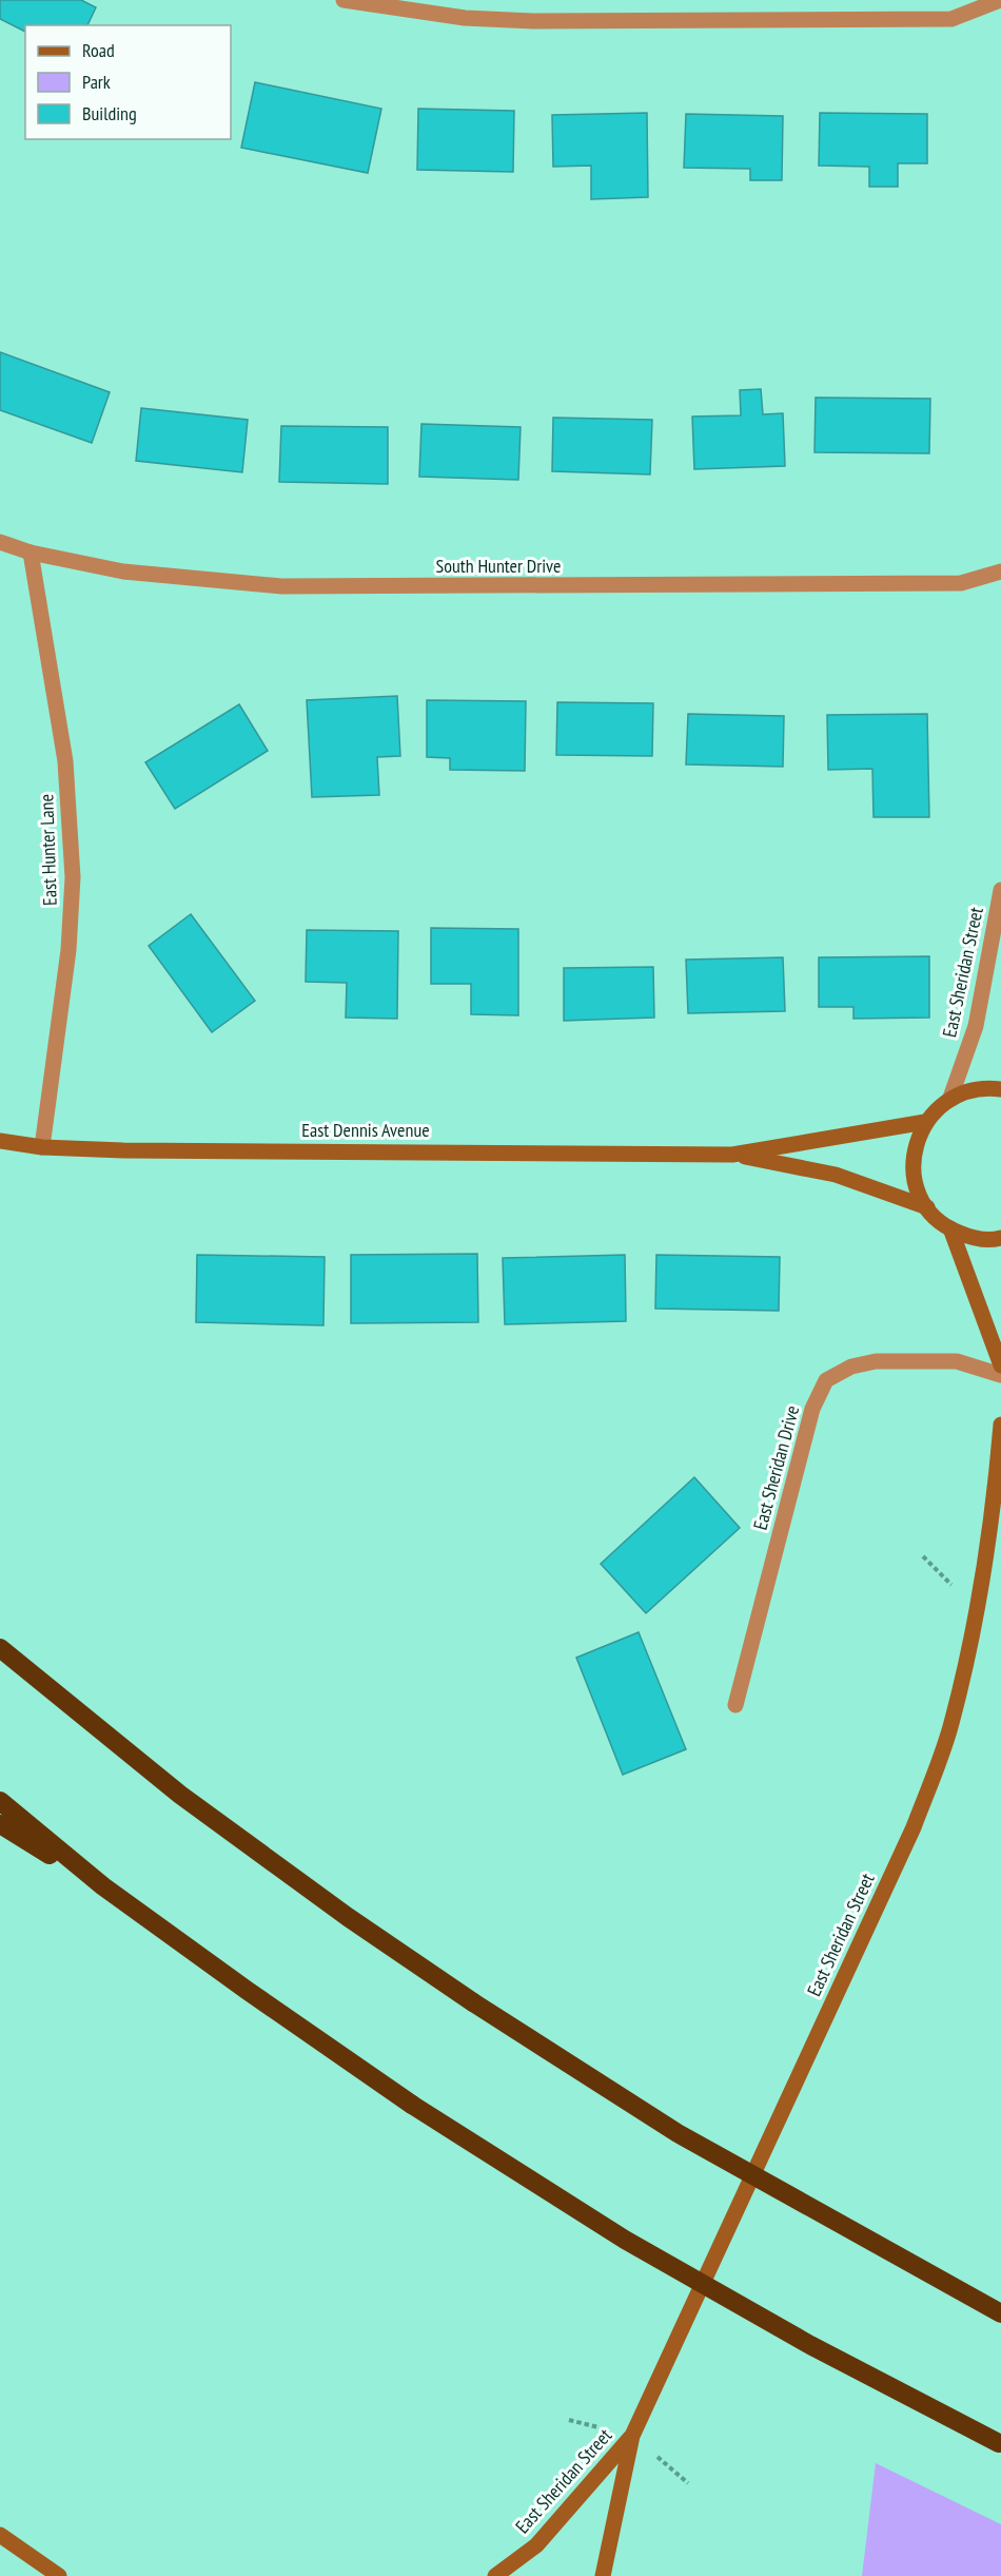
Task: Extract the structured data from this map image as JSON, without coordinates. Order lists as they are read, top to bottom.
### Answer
{
  "streets": {
    "main road": ["East Sheridan Street", "East Dennis Avenue"],
    "street": ["South Hunter Drive", "East Hunter Lane", "East Sheridan Drive"]
  },
  "crossings": [
    ["South Hunter Drive", "East Hunter Lane"],
    ["East Hunter Lane", "East Dennis Avenue"]
  ],
  "legend": ["Road", "Park", "Building"]
}
